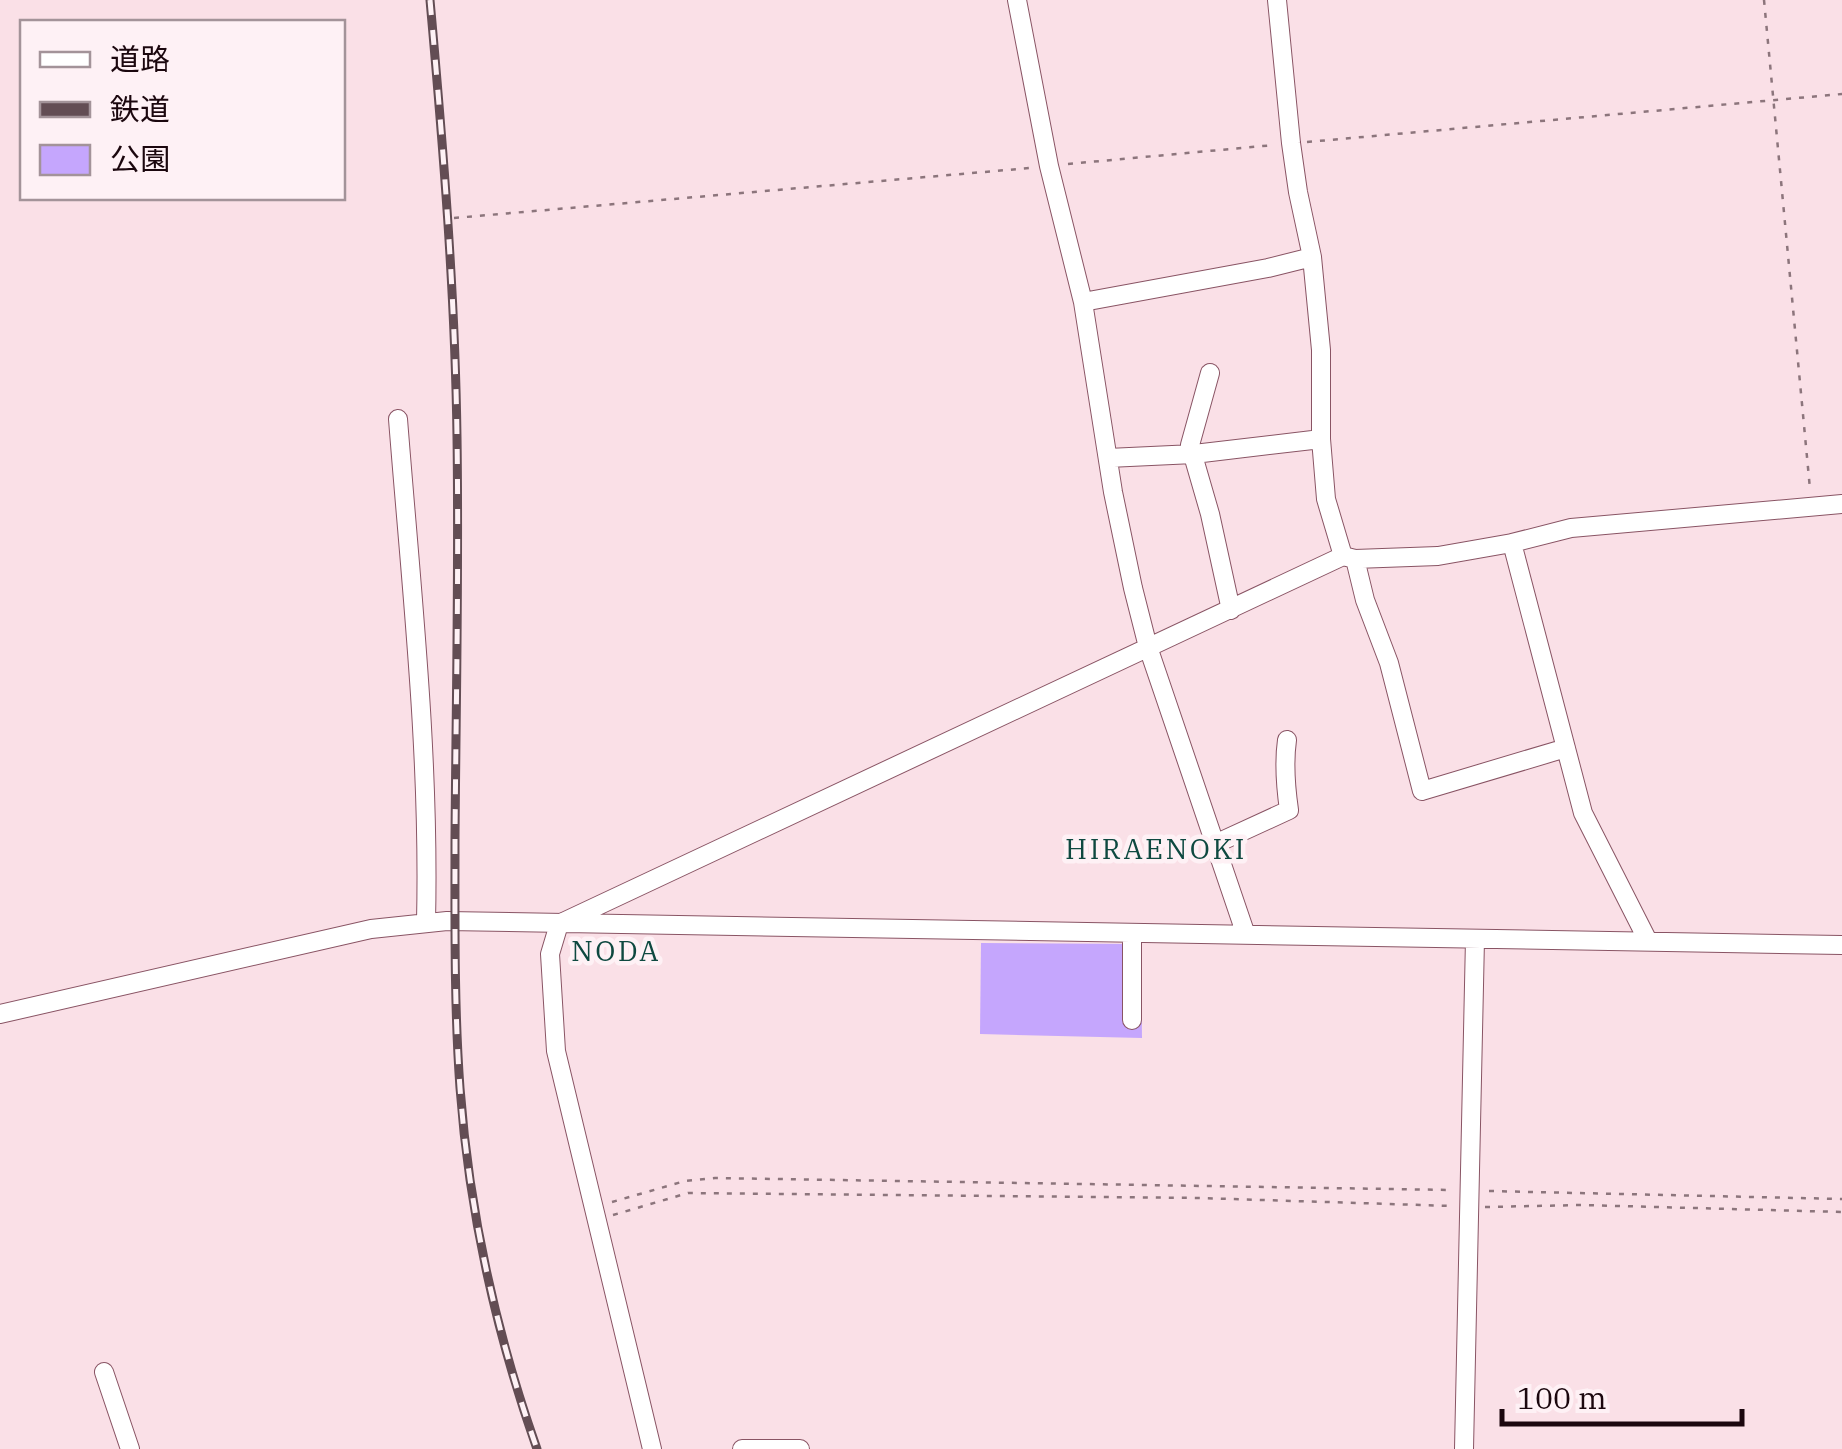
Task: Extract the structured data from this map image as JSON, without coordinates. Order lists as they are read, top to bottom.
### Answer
{
  "districts": ["HIRAENOKI", "NODA"],
  "legend": ["道路", "鉄道", "公園"],
  "scale_bar": "100 m"
}
